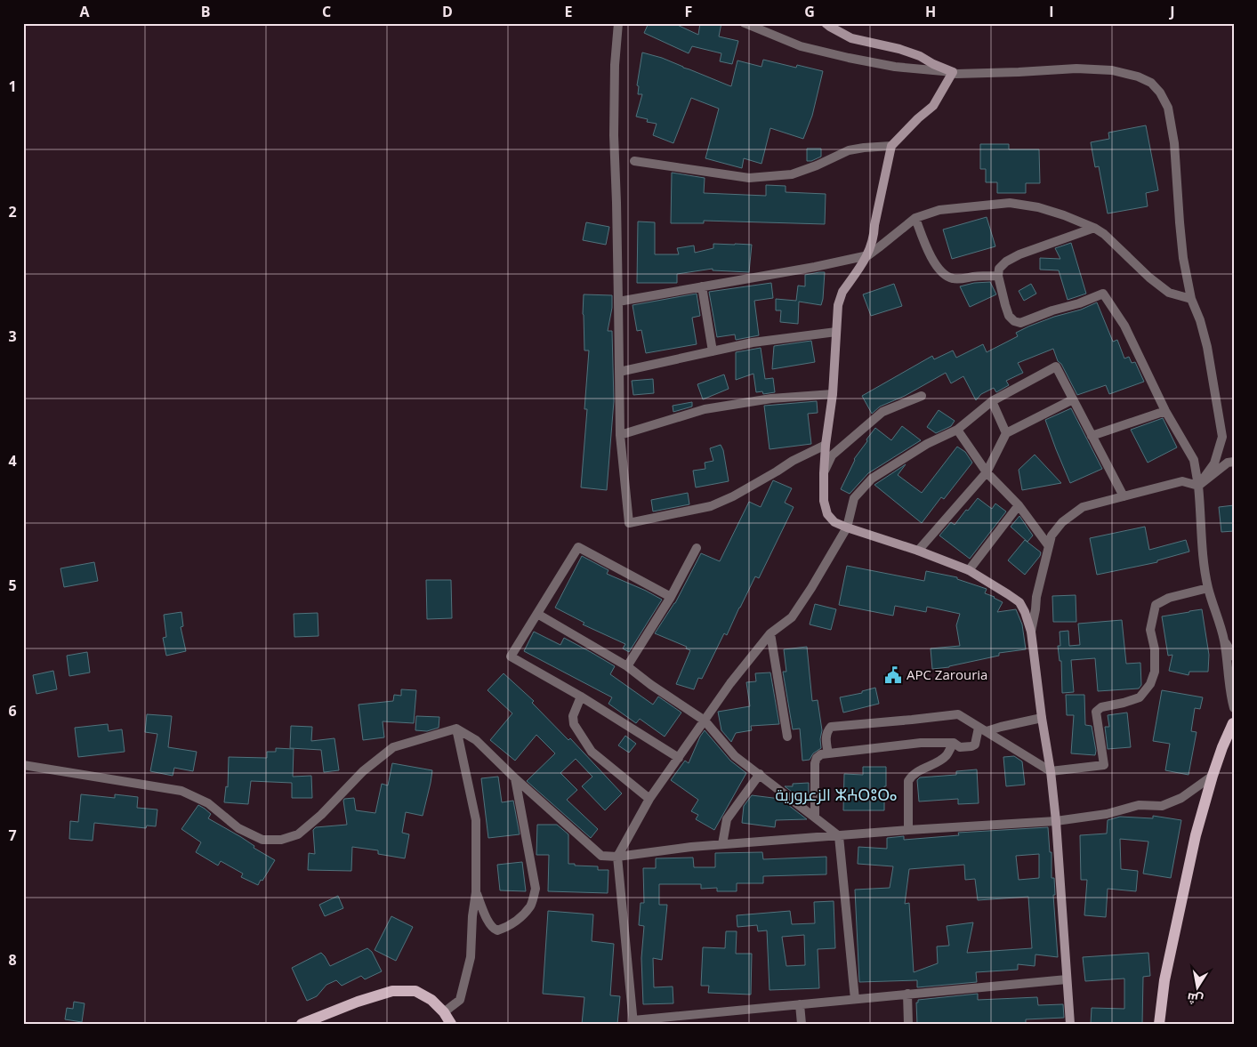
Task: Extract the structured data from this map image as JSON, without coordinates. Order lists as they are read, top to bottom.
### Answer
{
  "districts": ["الزعرورية ⵣⵄⵔⵓⵔⴰ"],
  "places": {
    "public building": ["APC Zarouria"]
  },
  "north": "bottom",
  "grid": {
    "columns": [
      "A",
      "B",
      "C",
      "D",
      "E",
      "F",
      "G",
      "H",
      "I",
      "J"
    ],
    "rows": [
      "1",
      "2",
      "3",
      "4",
      "5",
      "6",
      "7",
      "8"
    ]
  }
}
